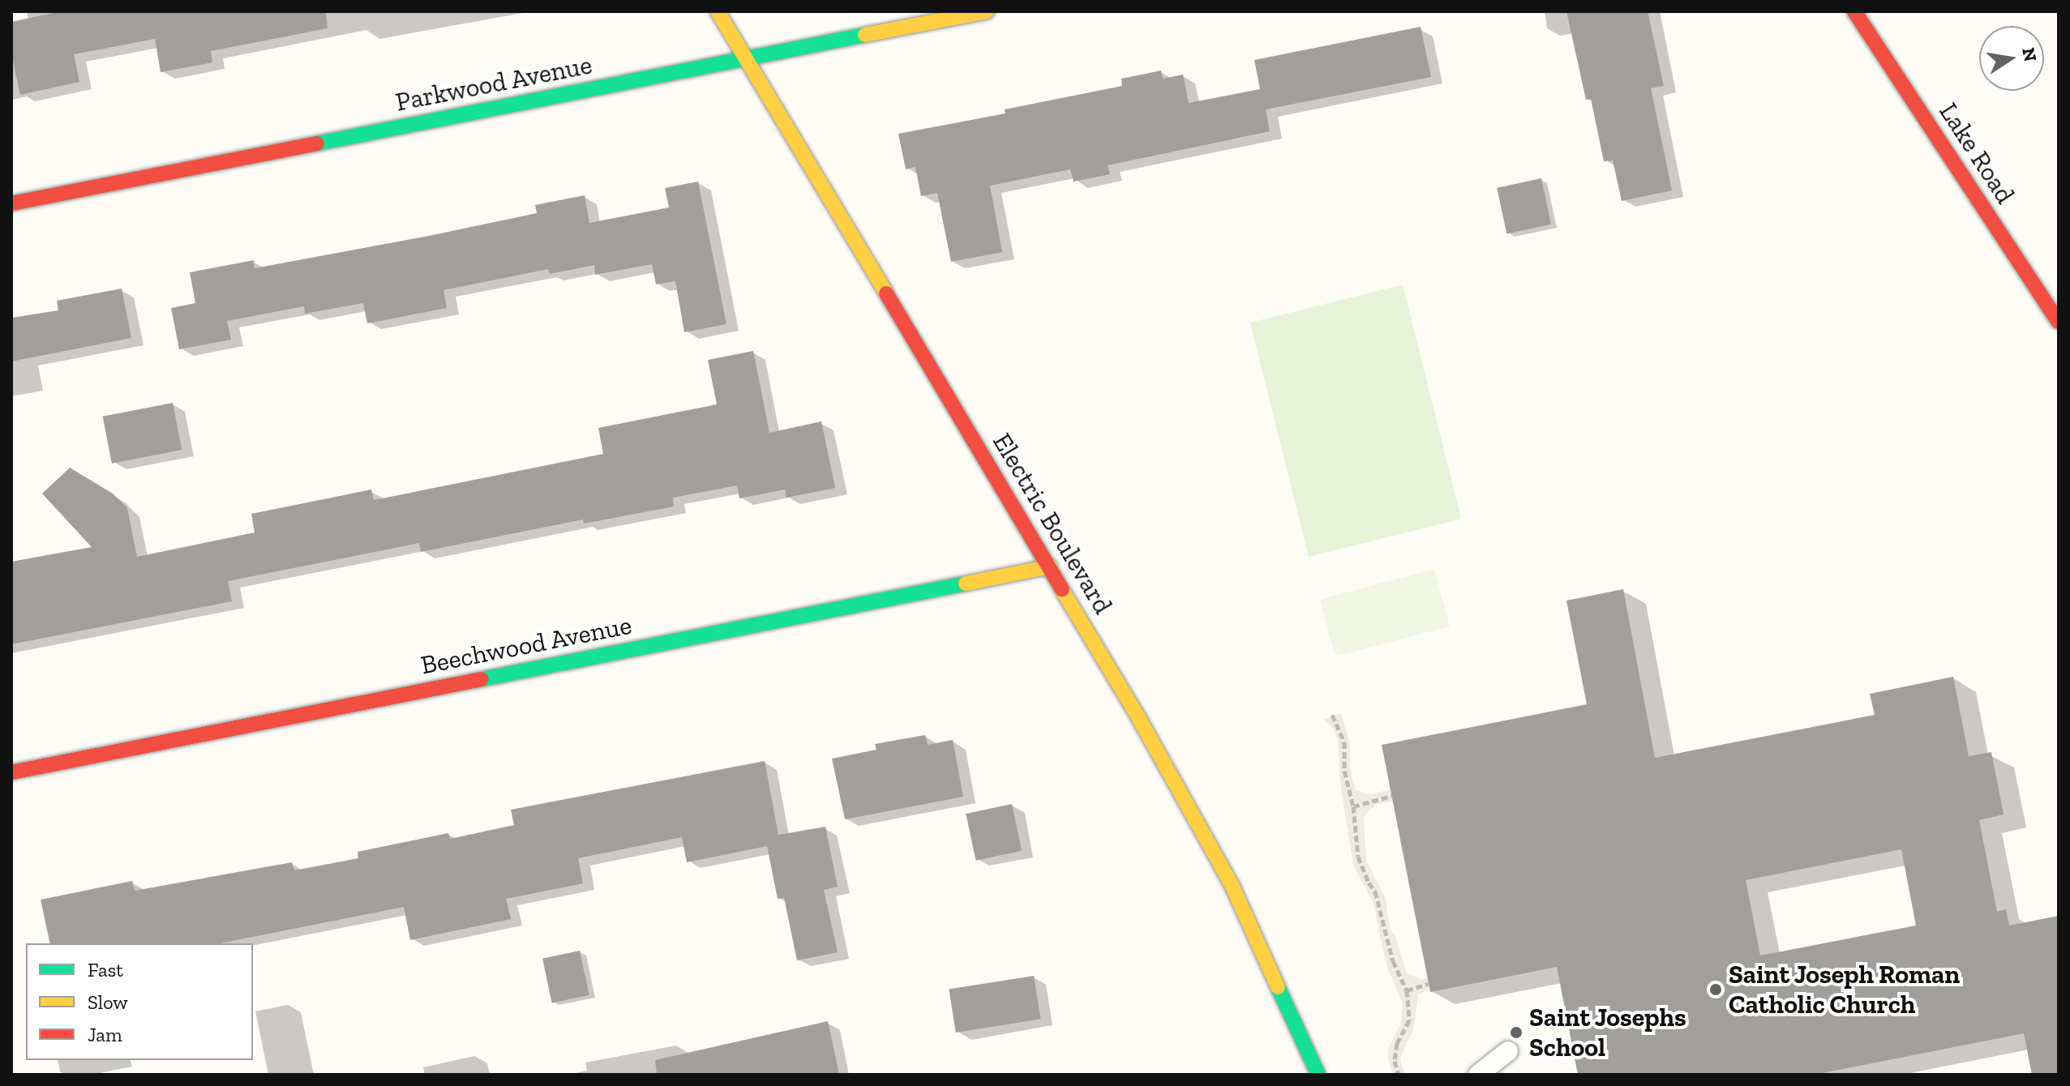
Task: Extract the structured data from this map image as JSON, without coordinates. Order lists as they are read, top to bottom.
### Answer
{
  "streets": {
    "street": [
      "Parkwood Avenue",
      "Lake Road",
      "Electric Boulevard",
      "Beechwood Avenue"
    ]
  },
  "crossings": [
    ["Parkwood Avenue", "Electric Boulevard"],
    ["Electric Boulevard", "Beechwood Avenue"]
  ],
  "places": ["Saint Joseph Roman Catholic Church", "Saint Josephs School"],
  "legend": ["Fast", "Slow", "Jam"],
  "north": "right"
}
